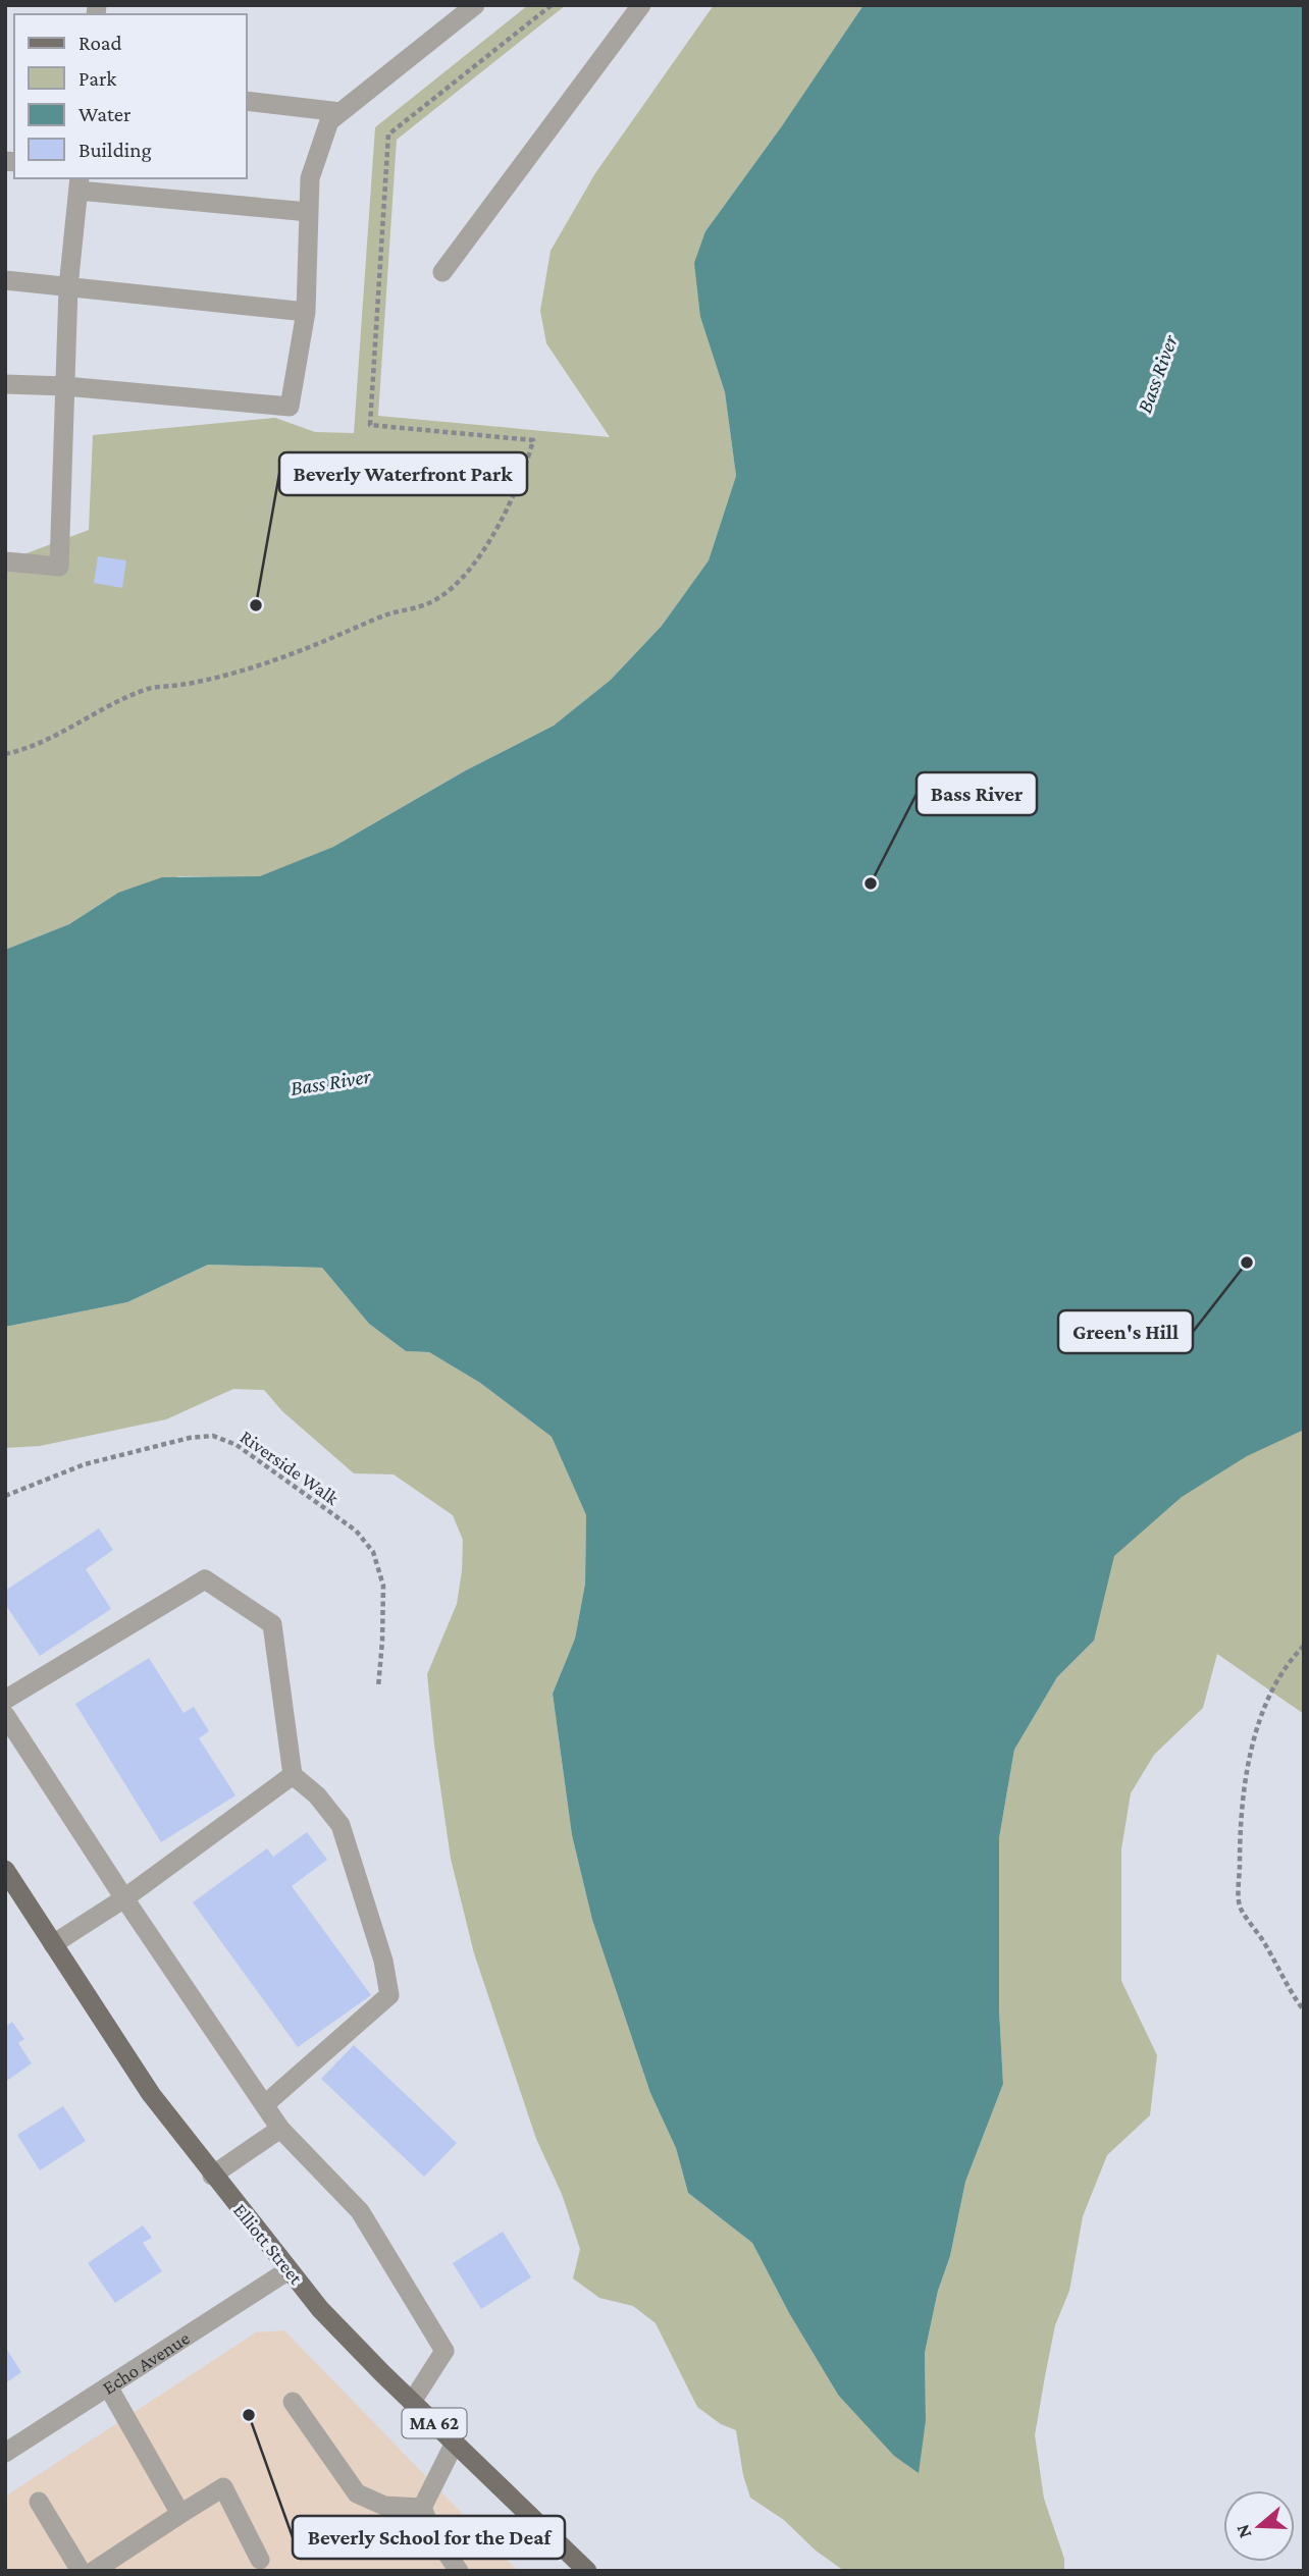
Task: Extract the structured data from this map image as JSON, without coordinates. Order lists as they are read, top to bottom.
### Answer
{
  "streets": {
    "main road": ["Elliott Street", "MA 62"],
    "street": ["Echo Avenue"],
    "path": ["Riverside Walk"]
  },
  "crossings": [
    ["Elliott Street", "Echo Avenue"]
  ],
  "water": ["Bass River"],
  "places": [
    "Beverly Waterfront Park",
    "Bass River",
    "Green's Hill",
    "Beverly School for the Deaf"
  ],
  "legend": [
    "Road",
    "Park",
    "Water",
    "Building"
  ],
  "north": "left"
}
